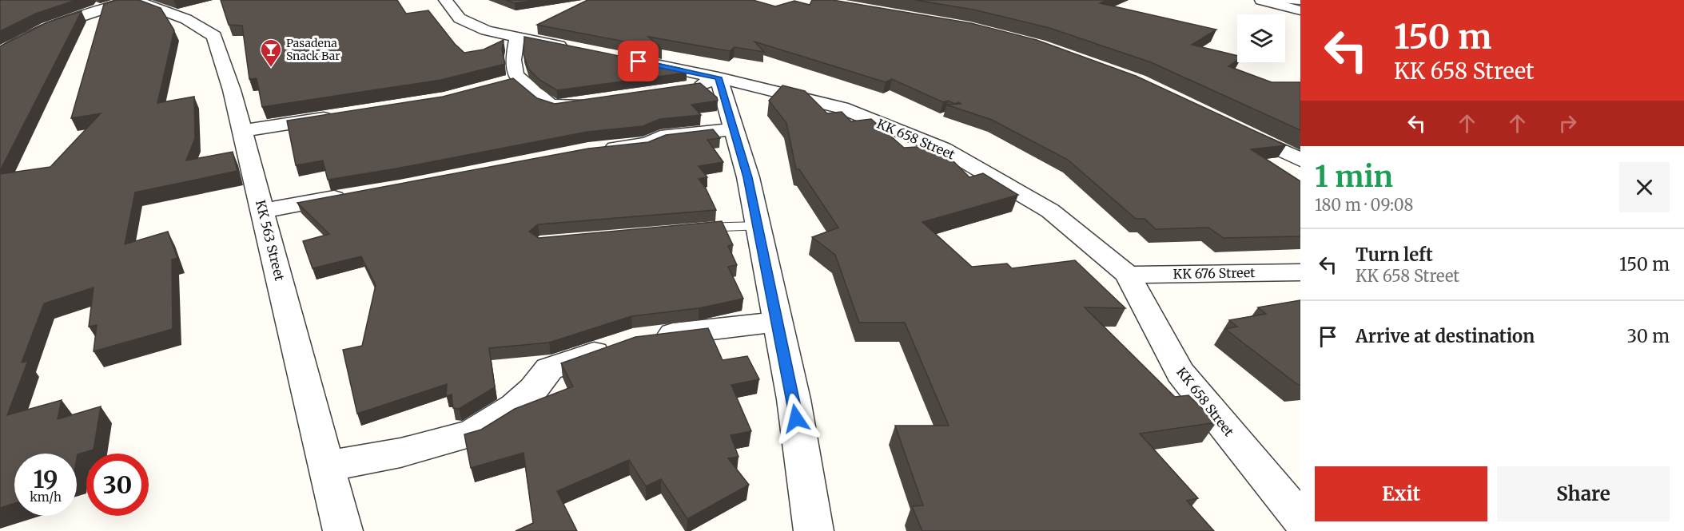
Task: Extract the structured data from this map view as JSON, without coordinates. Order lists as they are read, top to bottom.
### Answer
{
  "streets": {
    "street": ["KK 658 Street", "KK 563 Street", "KK 676 Street"]
  },
  "crossings": [
    ["KK 658 Street", "KK 676 Street"]
  ],
  "places": {
    "bar": ["Pasadena Snack Bar"]
  },
  "page": {
    "turn": ["150 m", "KK 658 Street"],
    "heading": ["1 min", "180 m · 09:08"],
    "list": [
      {
        "name": "Turn left",
        "note": "KK 658 Street",
        "value": "150 m"
      },
      {
        "name": "Arrive at destination",
        "value": "30 m"
      }
    ],
    "speed": "19 km/h",
    "limit": "30",
    "buttons": ["Exit", "Share"]
  }
}
